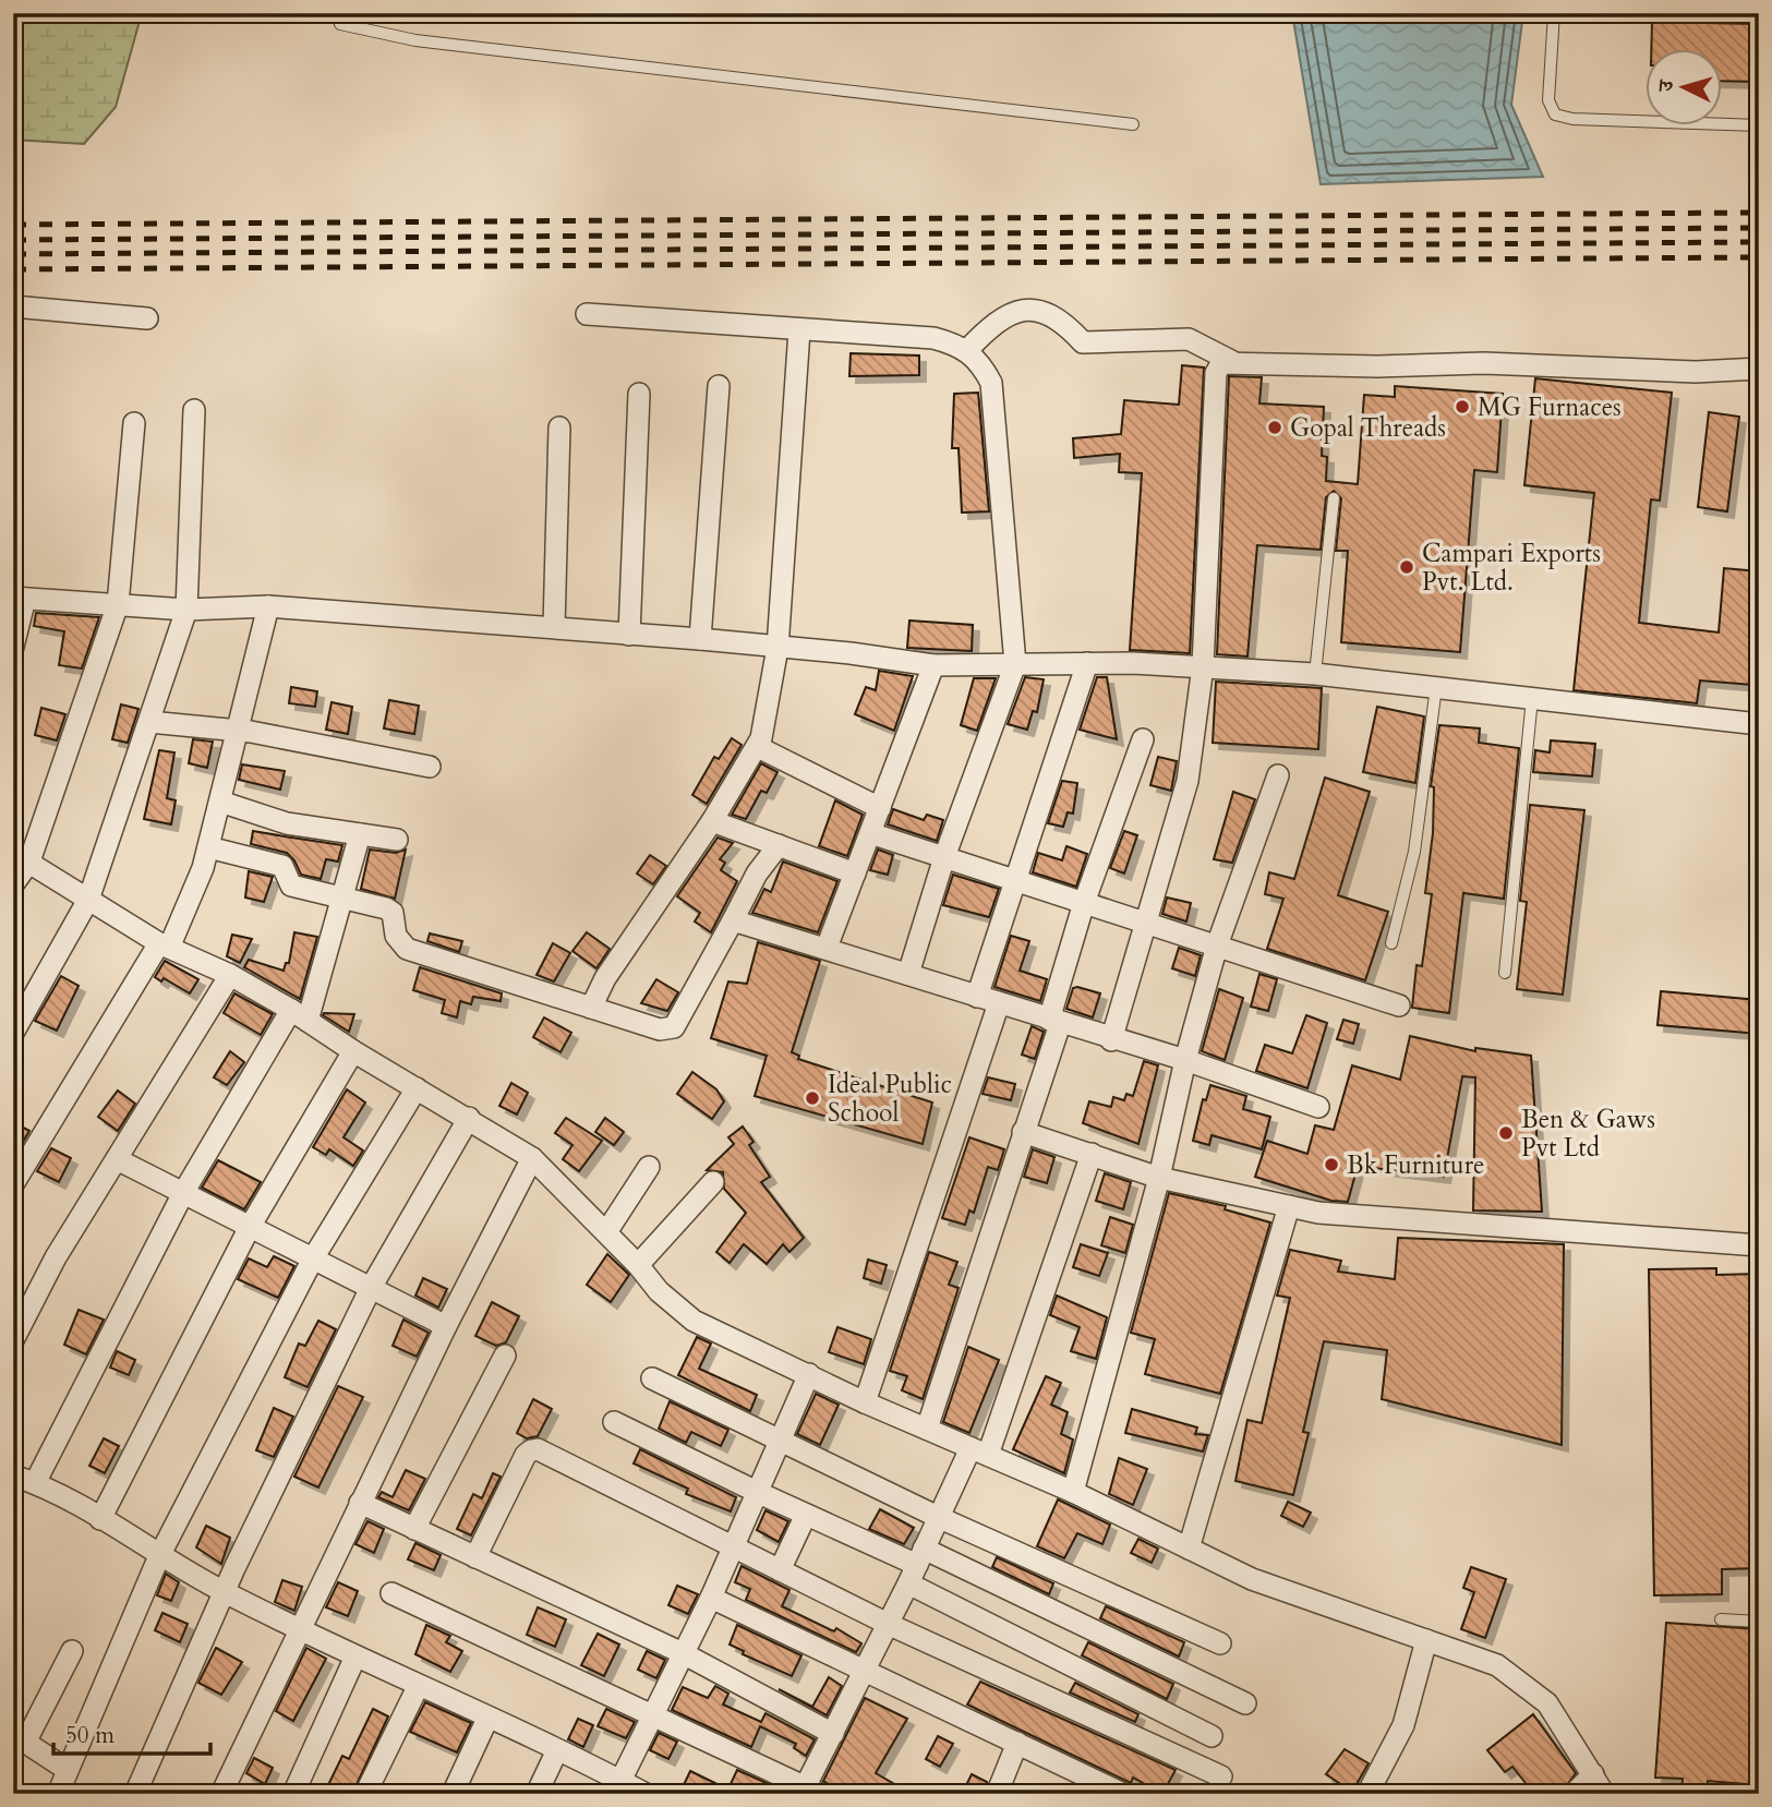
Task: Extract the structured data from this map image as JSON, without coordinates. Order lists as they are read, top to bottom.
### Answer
{
  "places": [
    "MG Furnaces",
    "Gopal Threads",
    "Campari Exports Pvt. Ltd.",
    "Ideal Public School",
    "Ben & Gaws Pvt Ltd",
    "Bk Furniture"
  ],
  "scale_bar": "50 m",
  "north": "left"
}
